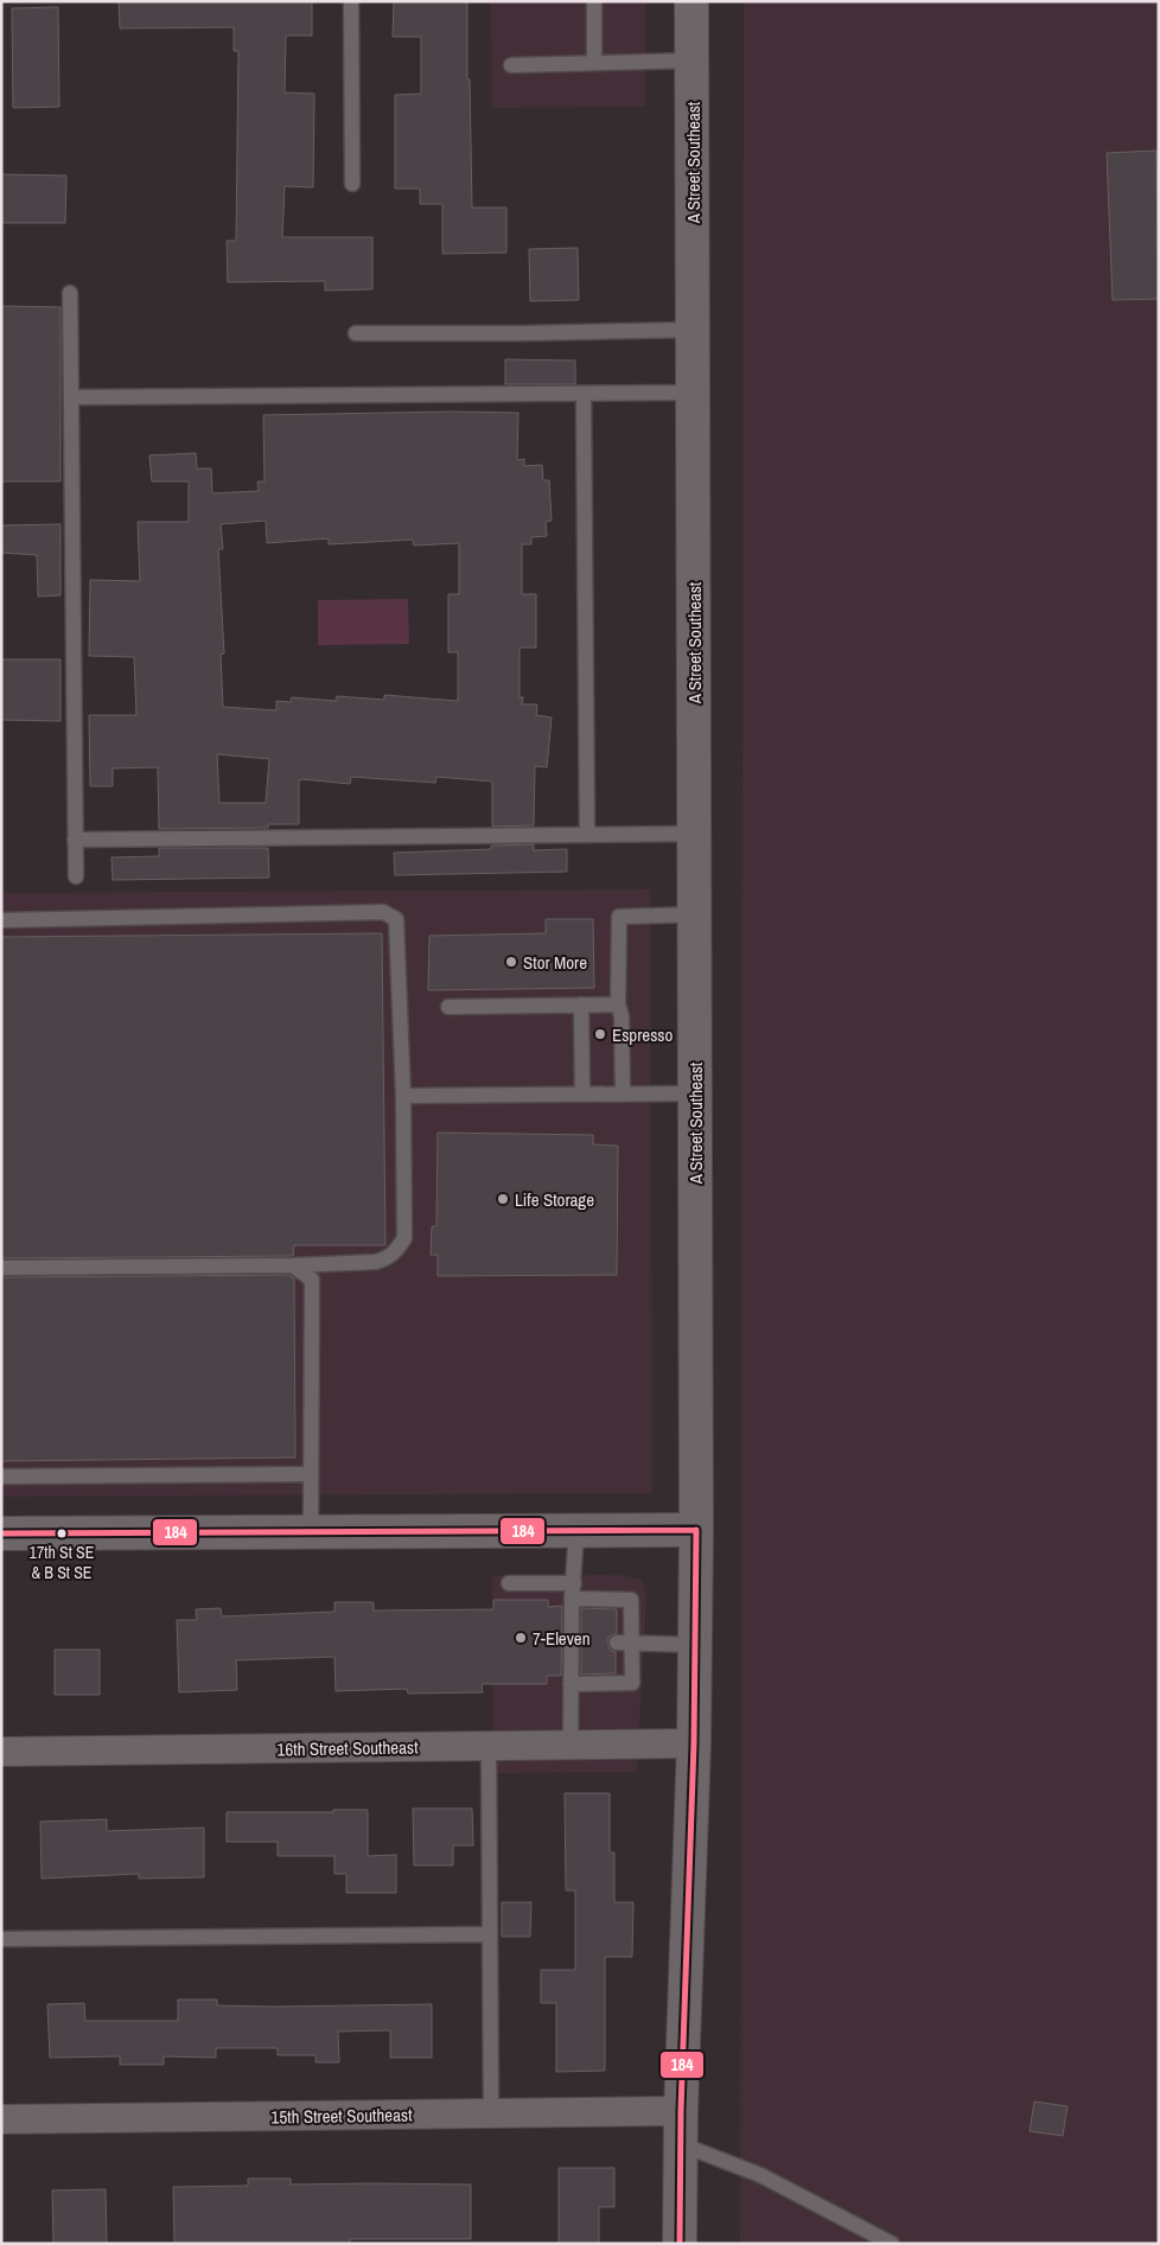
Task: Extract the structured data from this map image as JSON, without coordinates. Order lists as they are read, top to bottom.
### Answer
{
  "streets": {
    "main road": ["A Street Southeast"],
    "street": ["16th Street Southeast", "15th Street Southeast"]
  },
  "crossings": [
    ["A Street Southeast", "16th Street Southeast"],
    ["A Street Southeast", "15th Street Southeast"]
  ],
  "places": [
    "Stor More",
    "Espresso",
    "Life Storage",
    "17th St SE & B St SE",
    "7-Eleven"
  ],
  "lines": ["transit line 184"]
}
